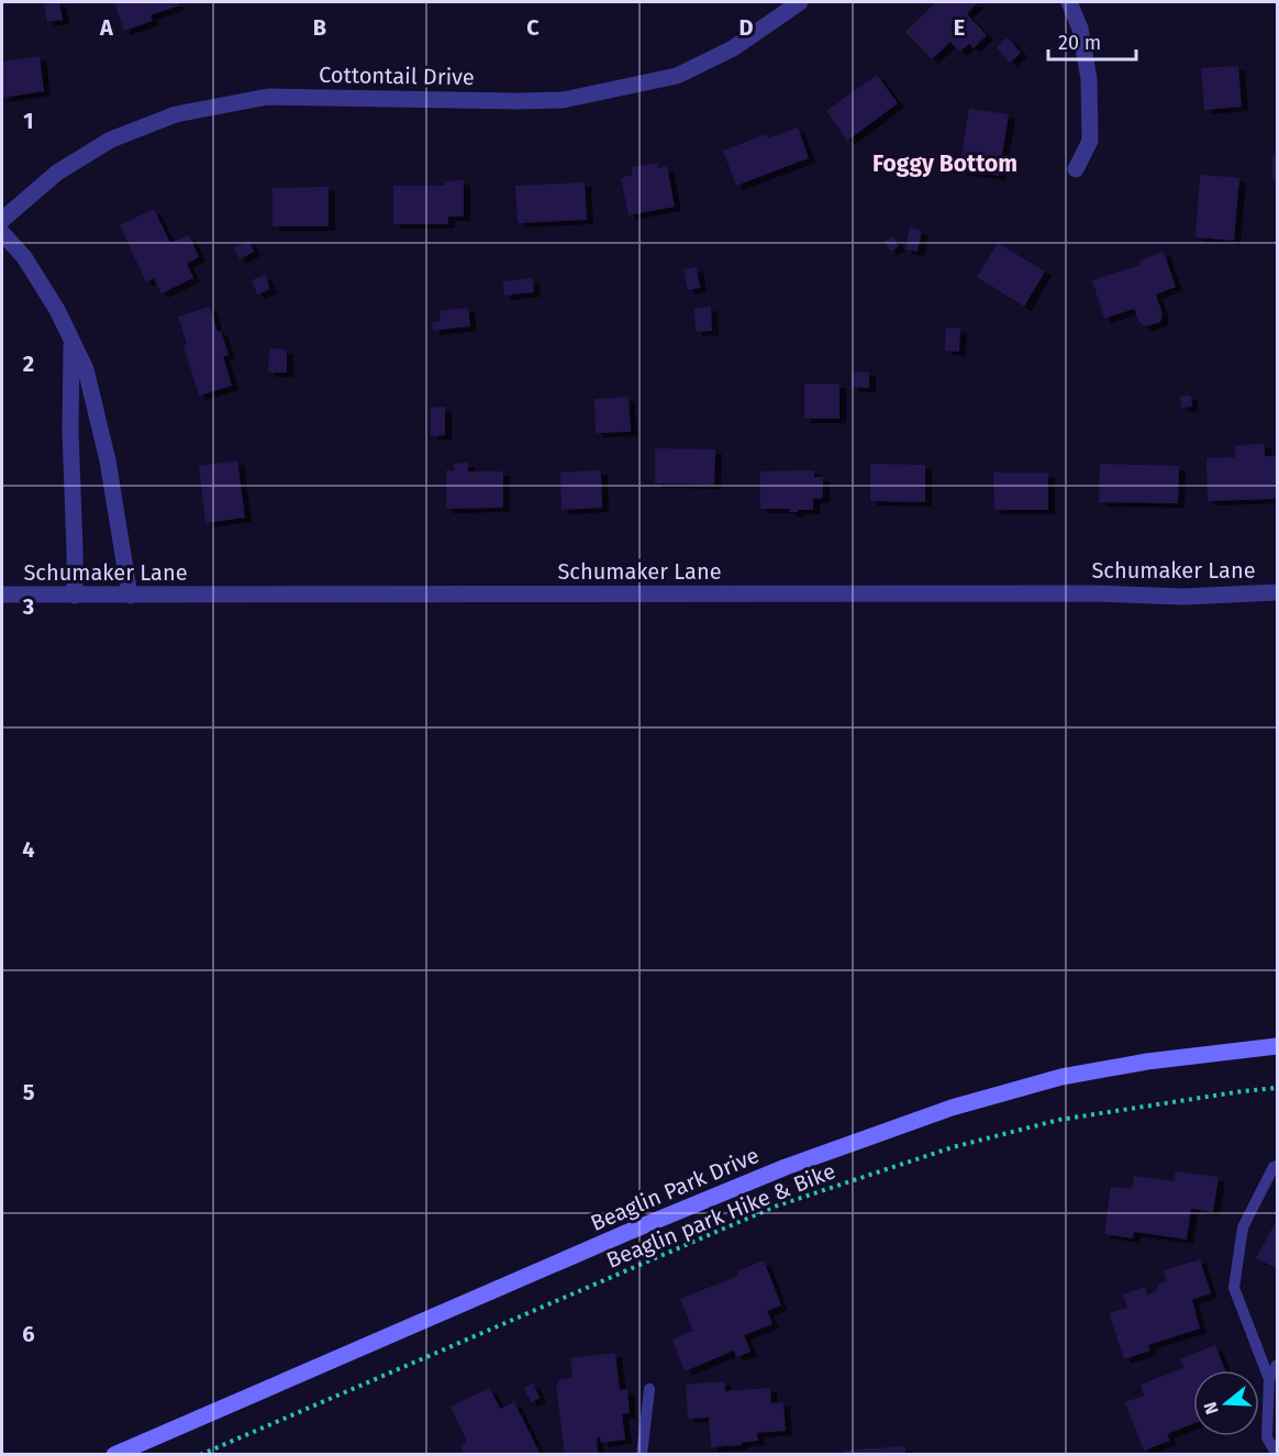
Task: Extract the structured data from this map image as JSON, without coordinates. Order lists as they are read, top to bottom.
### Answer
{
  "streets": {
    "main road": ["Beaglin Park Drive"],
    "street": ["Cottontail Drive", "Schumaker Lane"],
    "path": ["Beaglin park Hike & Bike"]
  },
  "districts": ["Foggy Bottom"],
  "scale_bar": "20 m",
  "north": "left",
  "grid": {
    "columns": [
      "A",
      "B",
      "C",
      "D",
      "E"
    ],
    "rows": [
      "1",
      "2",
      "3",
      "4",
      "5",
      "6"
    ]
  }
}
